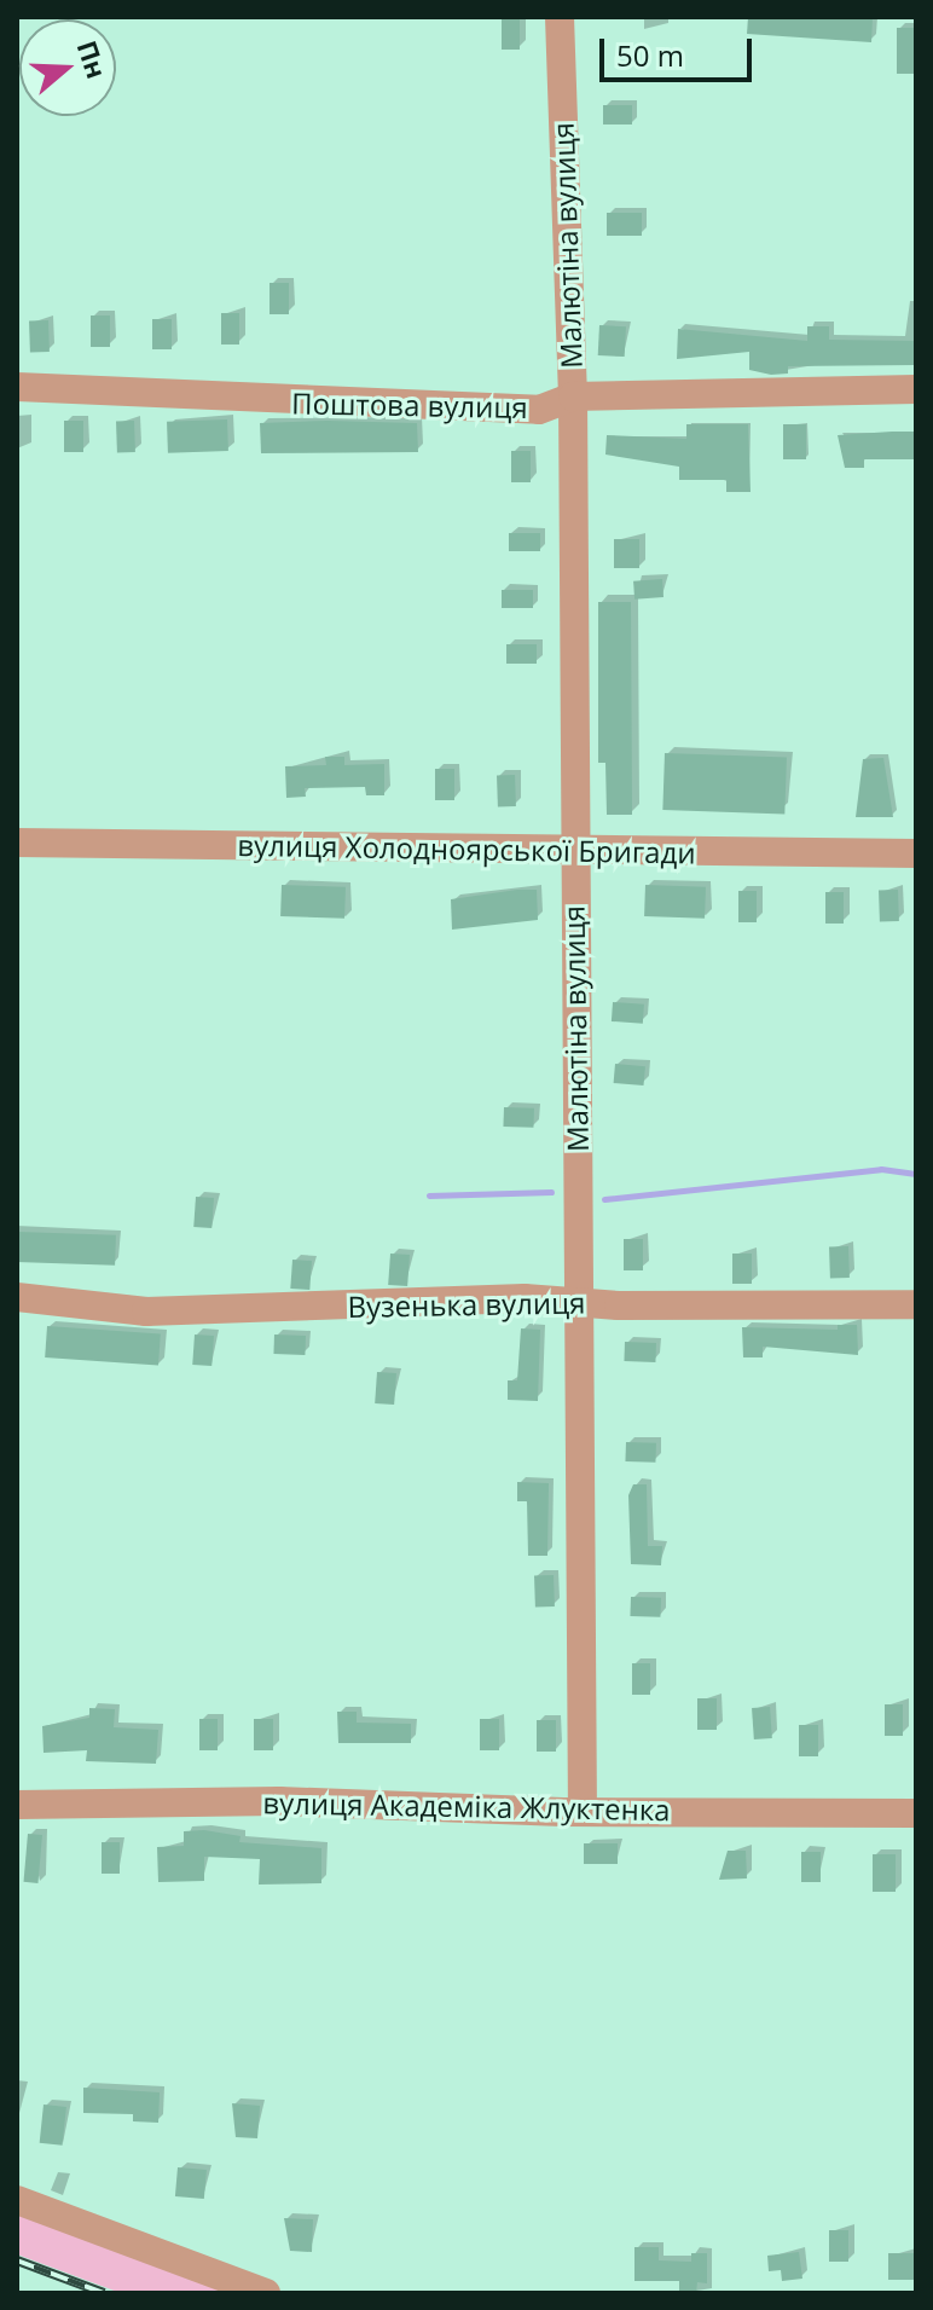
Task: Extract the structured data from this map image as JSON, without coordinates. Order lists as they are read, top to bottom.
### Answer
{
  "streets": {
    "street": [
      "Малютіна вулиця",
      "Поштова вулиця",
      "вулиця Холодноярської Бригади",
      "Вузенька вулиця",
      "вулиця Академіка Жлуктенка"
    ]
  },
  "crossings": [
    ["Малютіна вулиця", "Поштова вулиця"],
    ["Малютіна вулиця", "вулиця Холодноярської Бригади"],
    ["Малютіна вулиця", "Вузенька вулиця"],
    ["Малютіна вулиця", "вулиця Академіка Жлуктенка"]
  ],
  "scale_bar": "50 m",
  "north": "right"
}
